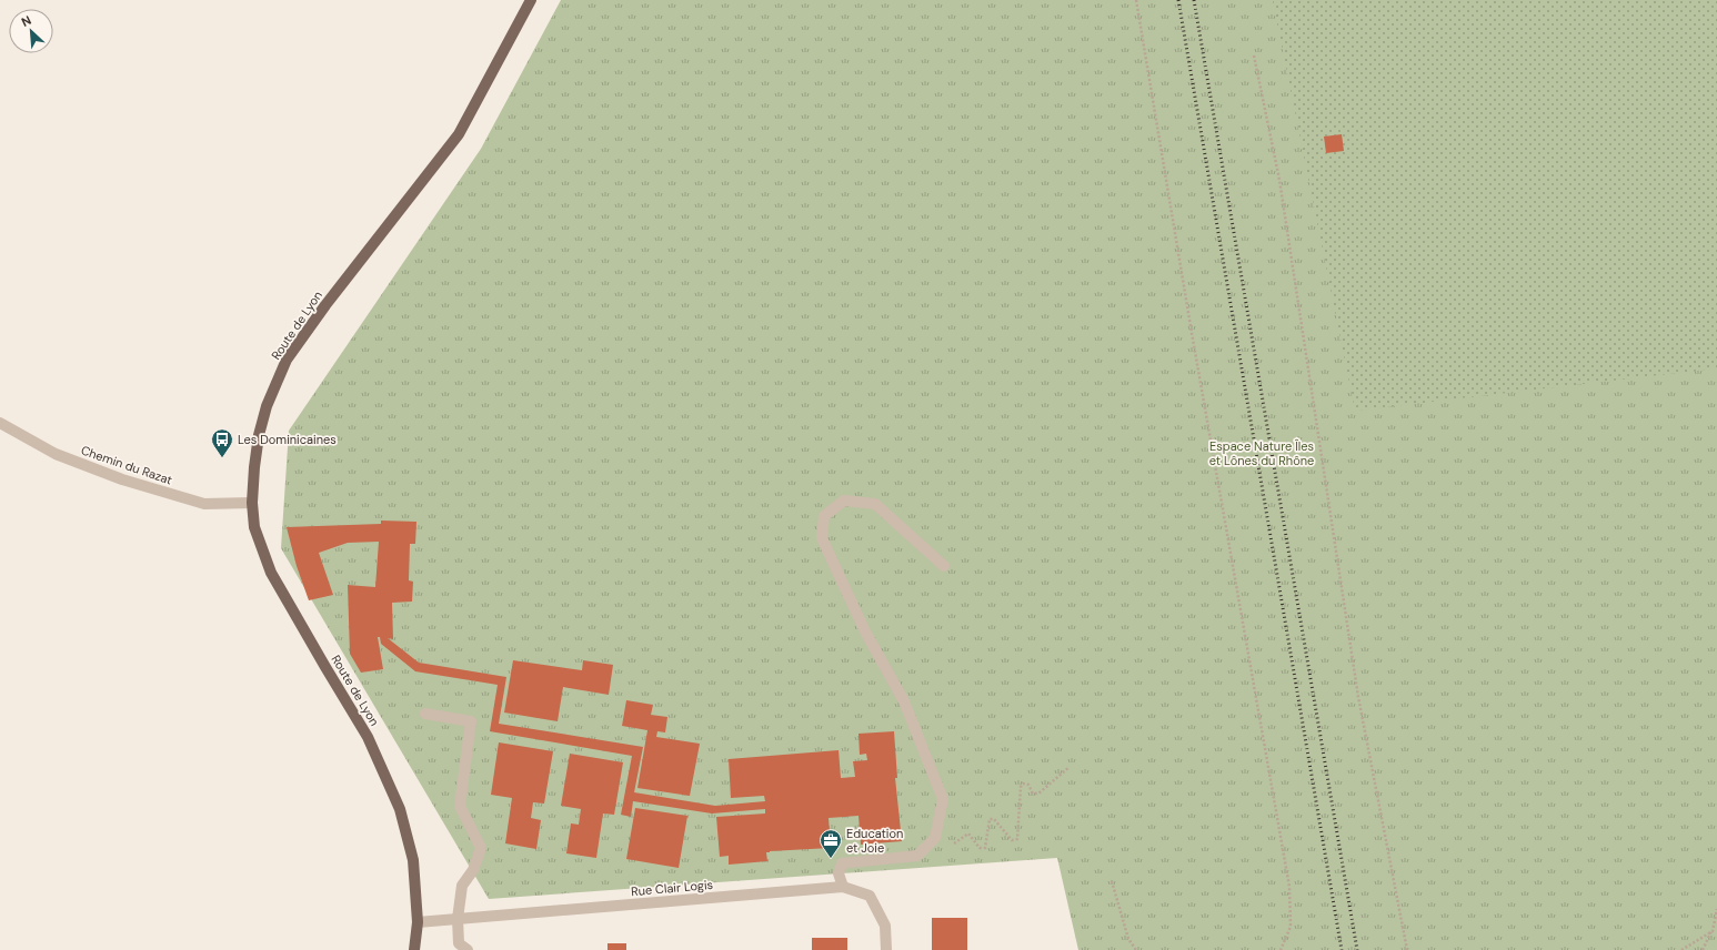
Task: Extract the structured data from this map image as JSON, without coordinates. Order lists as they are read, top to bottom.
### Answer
{
  "streets": {
    "main road": ["Route de Lyon"],
    "street": ["Chemin du Razat", "Rue Clair Logis"]
  },
  "crossings": [
    ["Route de Lyon", "Chemin du Razat"],
    ["Route de Lyon", "Rue Clair Logis"]
  ],
  "parks": ["Espace Nature Îles et Lônes du Rhône"],
  "places": {
    "bus stop": ["Les Dominicaines"],
    "office": ["Education et Joie"]
  },
  "north": "top left"
}
